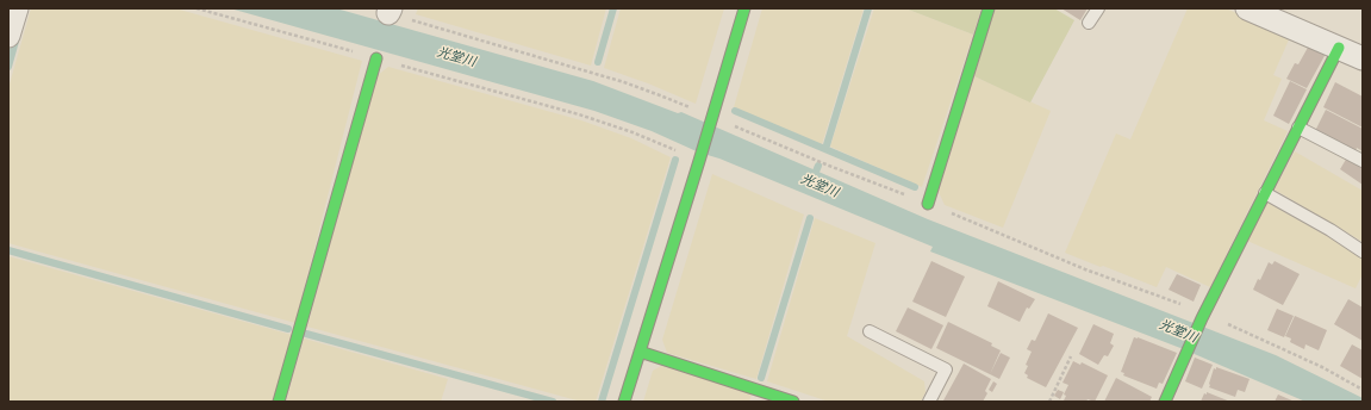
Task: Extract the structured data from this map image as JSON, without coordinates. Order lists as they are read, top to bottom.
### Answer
{
  "water": ["光堂川"]
}
